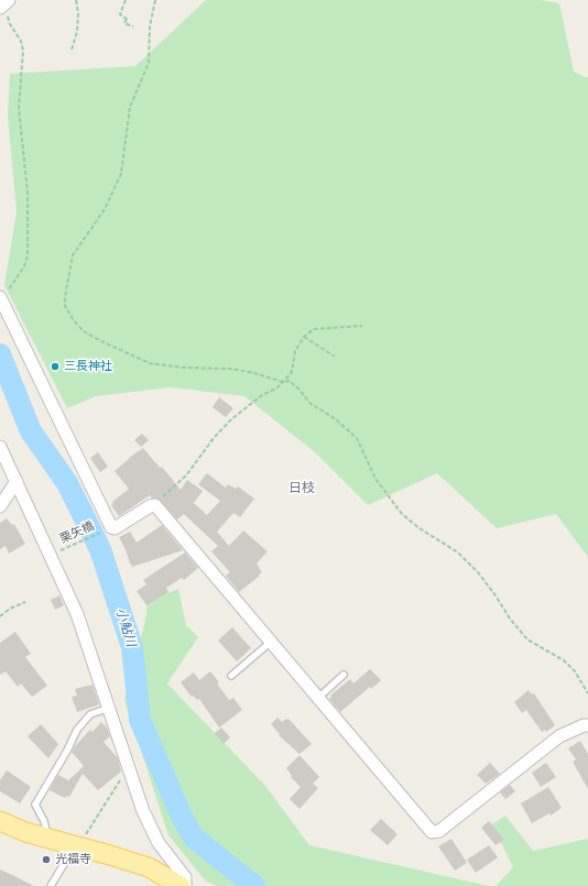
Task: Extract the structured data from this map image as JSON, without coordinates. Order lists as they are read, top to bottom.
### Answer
{
  "streets": {
    "path": ["栗矢橋"]
  },
  "districts": ["日枝"],
  "water": ["小鮎川"],
  "places": ["三長神社", "光福寺"]
}
